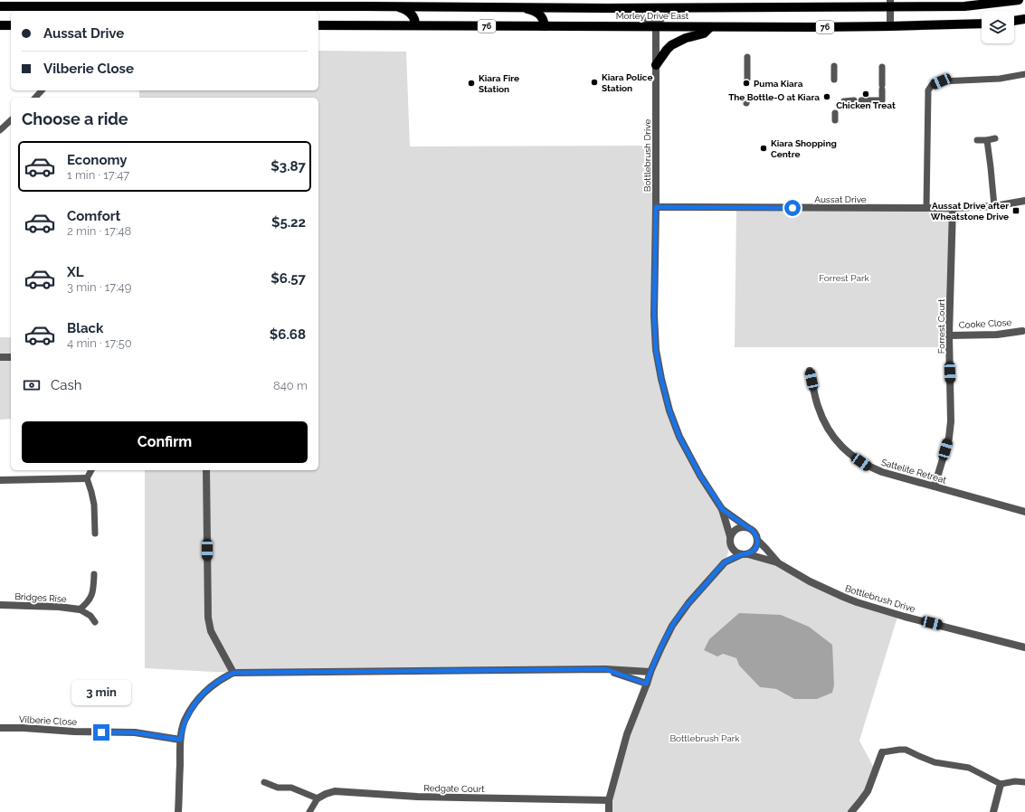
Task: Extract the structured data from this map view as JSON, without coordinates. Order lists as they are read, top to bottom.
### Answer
{
  "streets": {
    "main road": ["Morley Drive East", "76"],
    "street": [
      "Bottlebrush Drive",
      "Aussat Drive",
      "Cooke Close",
      "Forrest Court",
      "Sattelite Retreat",
      "Bridges Rise",
      "Vilberie Close",
      "Redgate Court"
    ]
  },
  "crossings": [
    ["Morley Drive East", "Bottlebrush Drive"],
    ["Bottlebrush Drive", "Aussat Drive"],
    ["Aussat Drive", "Forrest Court"],
    ["Cooke Close", "Forrest Court"],
    ["Forrest Court", "Sattelite Retreat"]
  ],
  "parks": ["Forrest Park", "Bottlebrush Park"],
  "places": {
    "other": [
      "Kiara Police Station",
      "Kiara Fire Station",
      "Puma Kiara",
      "Chicken Treat",
      "The Bottle-O at Kiara",
      "Kiara Shopping Centre"
    ],
    "transit": ["Aussat Drive after Wheatstone Drive"]
  },
  "page": {
    "banner": ["Aussat Drive", "Vilberie Close"],
    "heading": "Choose a ride",
    "list": [
      {
        "name": "Economy",
        "note": "1 min · 17:47",
        "value": "$3.87"
      },
      {
        "name": "Comfort",
        "note": "2 min · 17:48",
        "value": "$5.22"
      },
      {
        "name": "XL",
        "note": "3 min · 17:49",
        "value": "$6.57"
      },
      {
        "name": "Black",
        "note": "4 min · 17:50",
        "value": "$6.68"
      }
    ],
    "pay": ["Cash", "840 m"],
    "buttons": "Confirm",
    "bubble": "3 min"
  }
}
